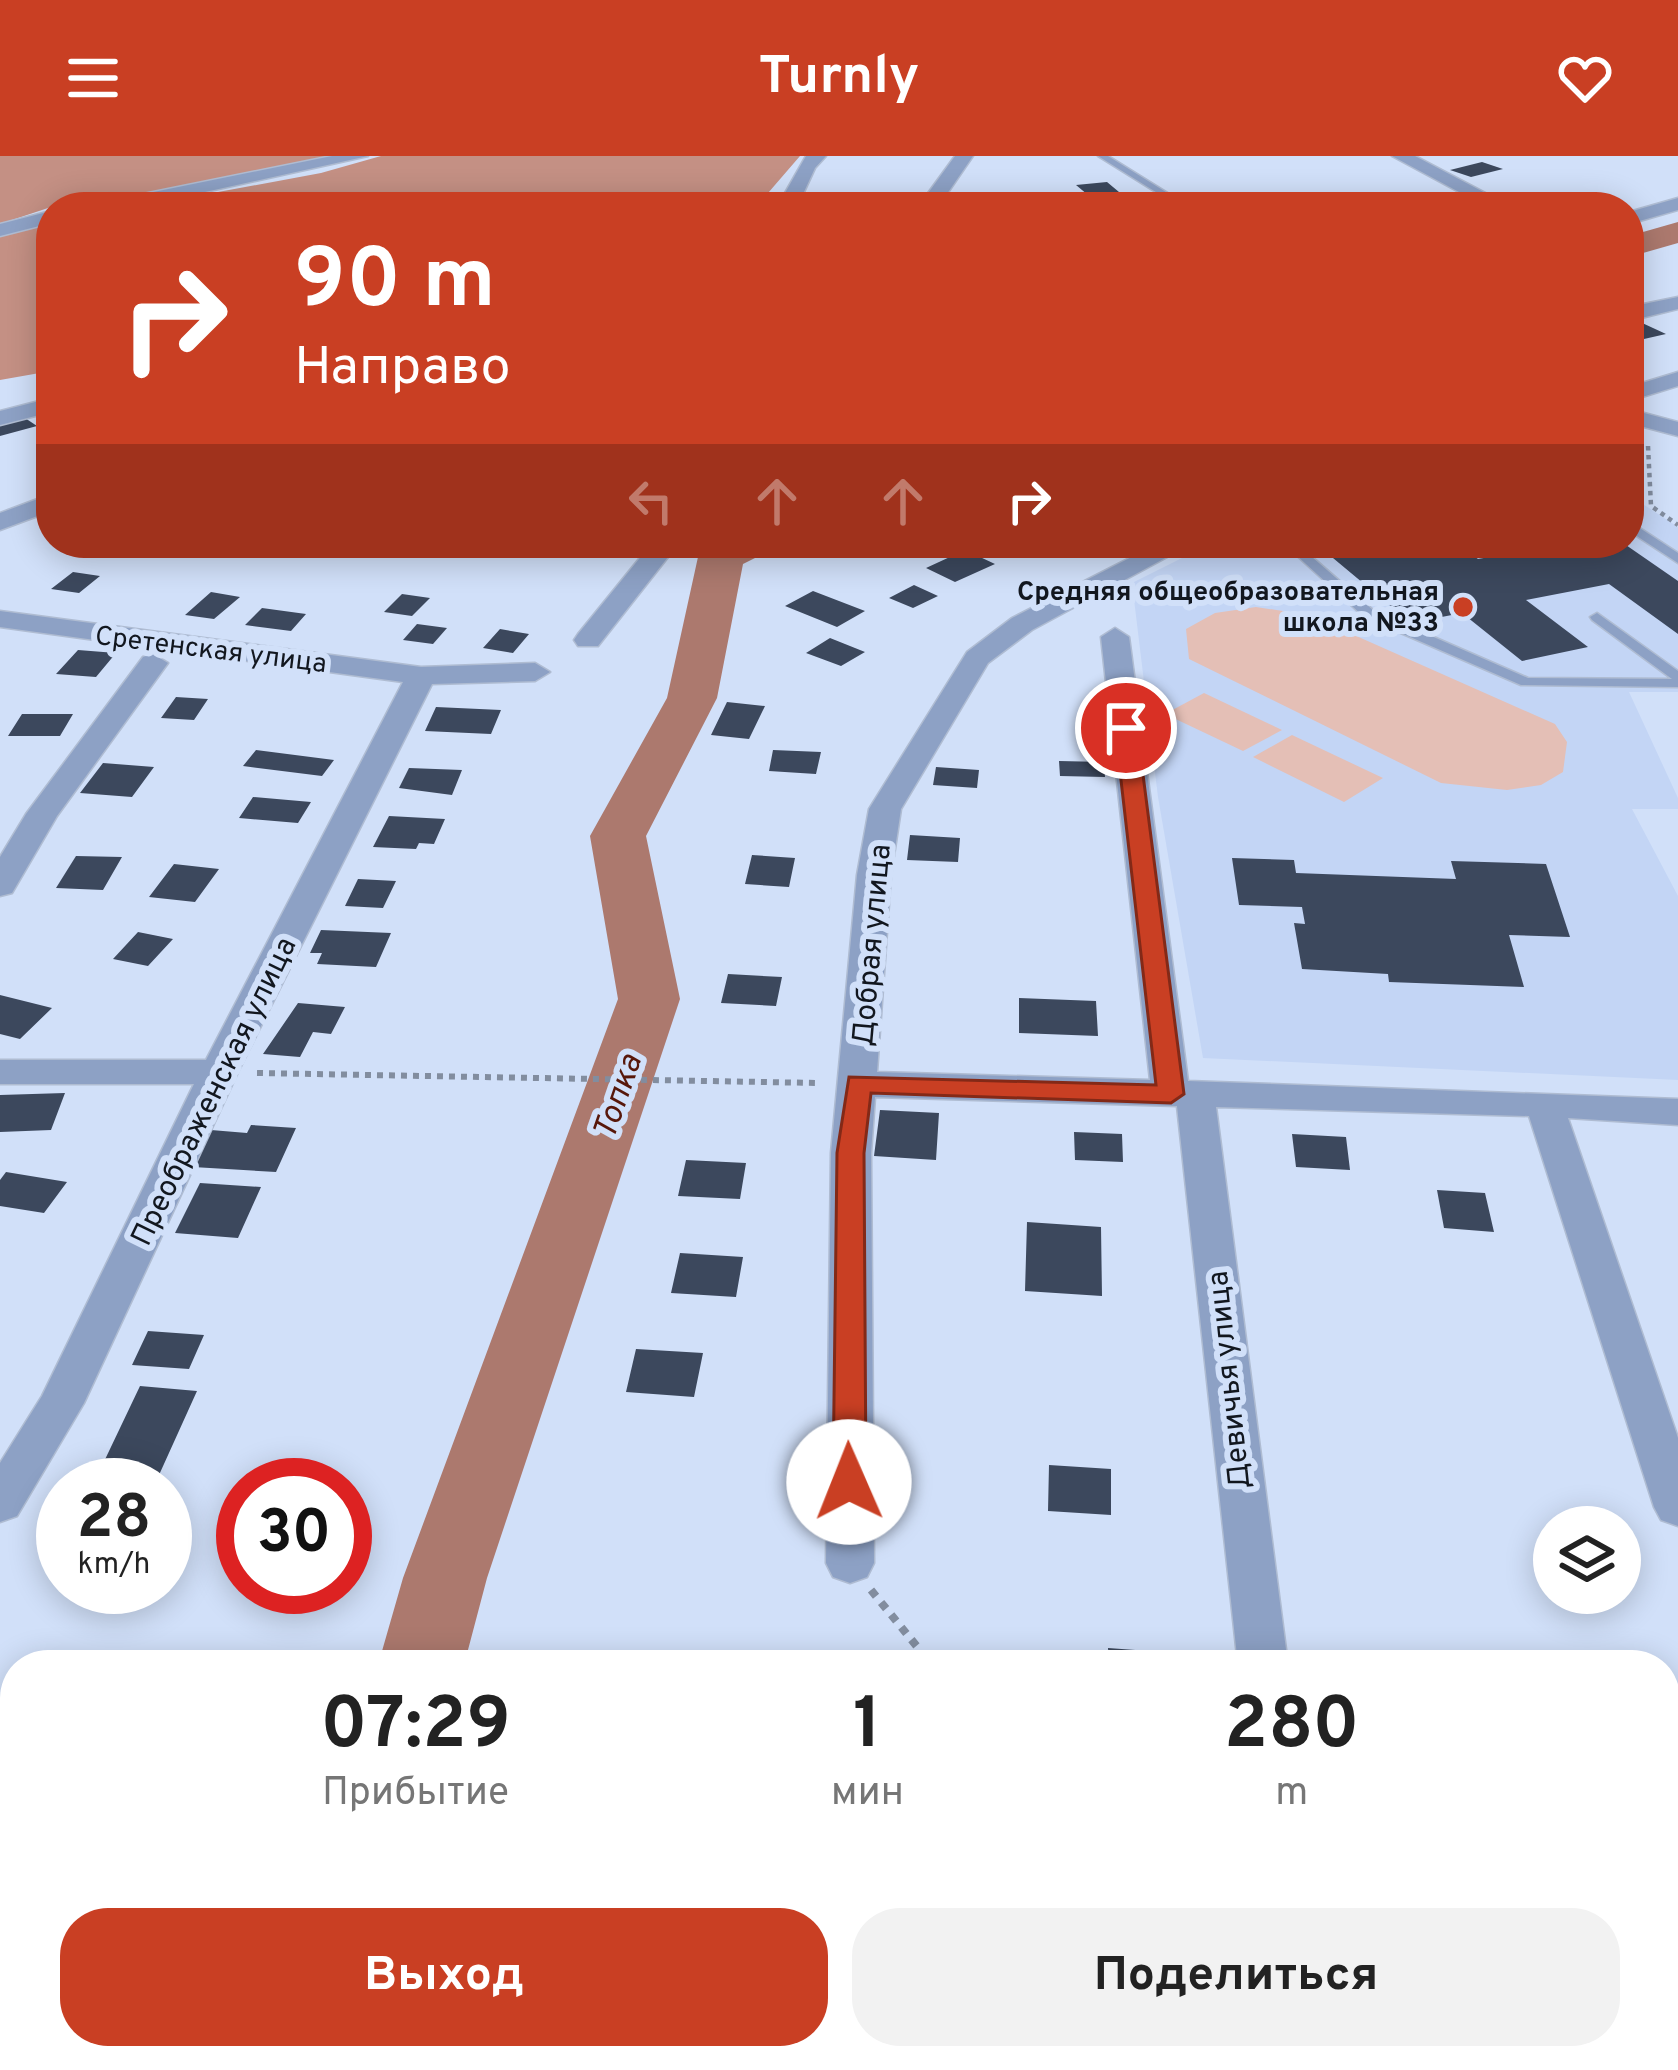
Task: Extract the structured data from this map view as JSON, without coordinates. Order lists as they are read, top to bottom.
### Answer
{
  "streets": {
    "street": [
      "Сретенская улица",
      "Добрая улица",
      "Преображенская улица",
      "Девичья улица"
    ]
  },
  "crossings": [
    ["Сретенская улица", "Преображенская улица"]
  ],
  "water": ["Топка"],
  "places": ["Средняя общеобразовательная школа №33"],
  "page": {
    "header": "Turnly",
    "turn": ["90 m", "Направо"],
    "speed": "28 km/h",
    "limit": "30",
    "eta": [
      "07:29",
      "Прибытие",
      "1",
      "мин",
      "280",
      "m"
    ],
    "buttons": ["Выход", "Поделиться"]
  }
}
